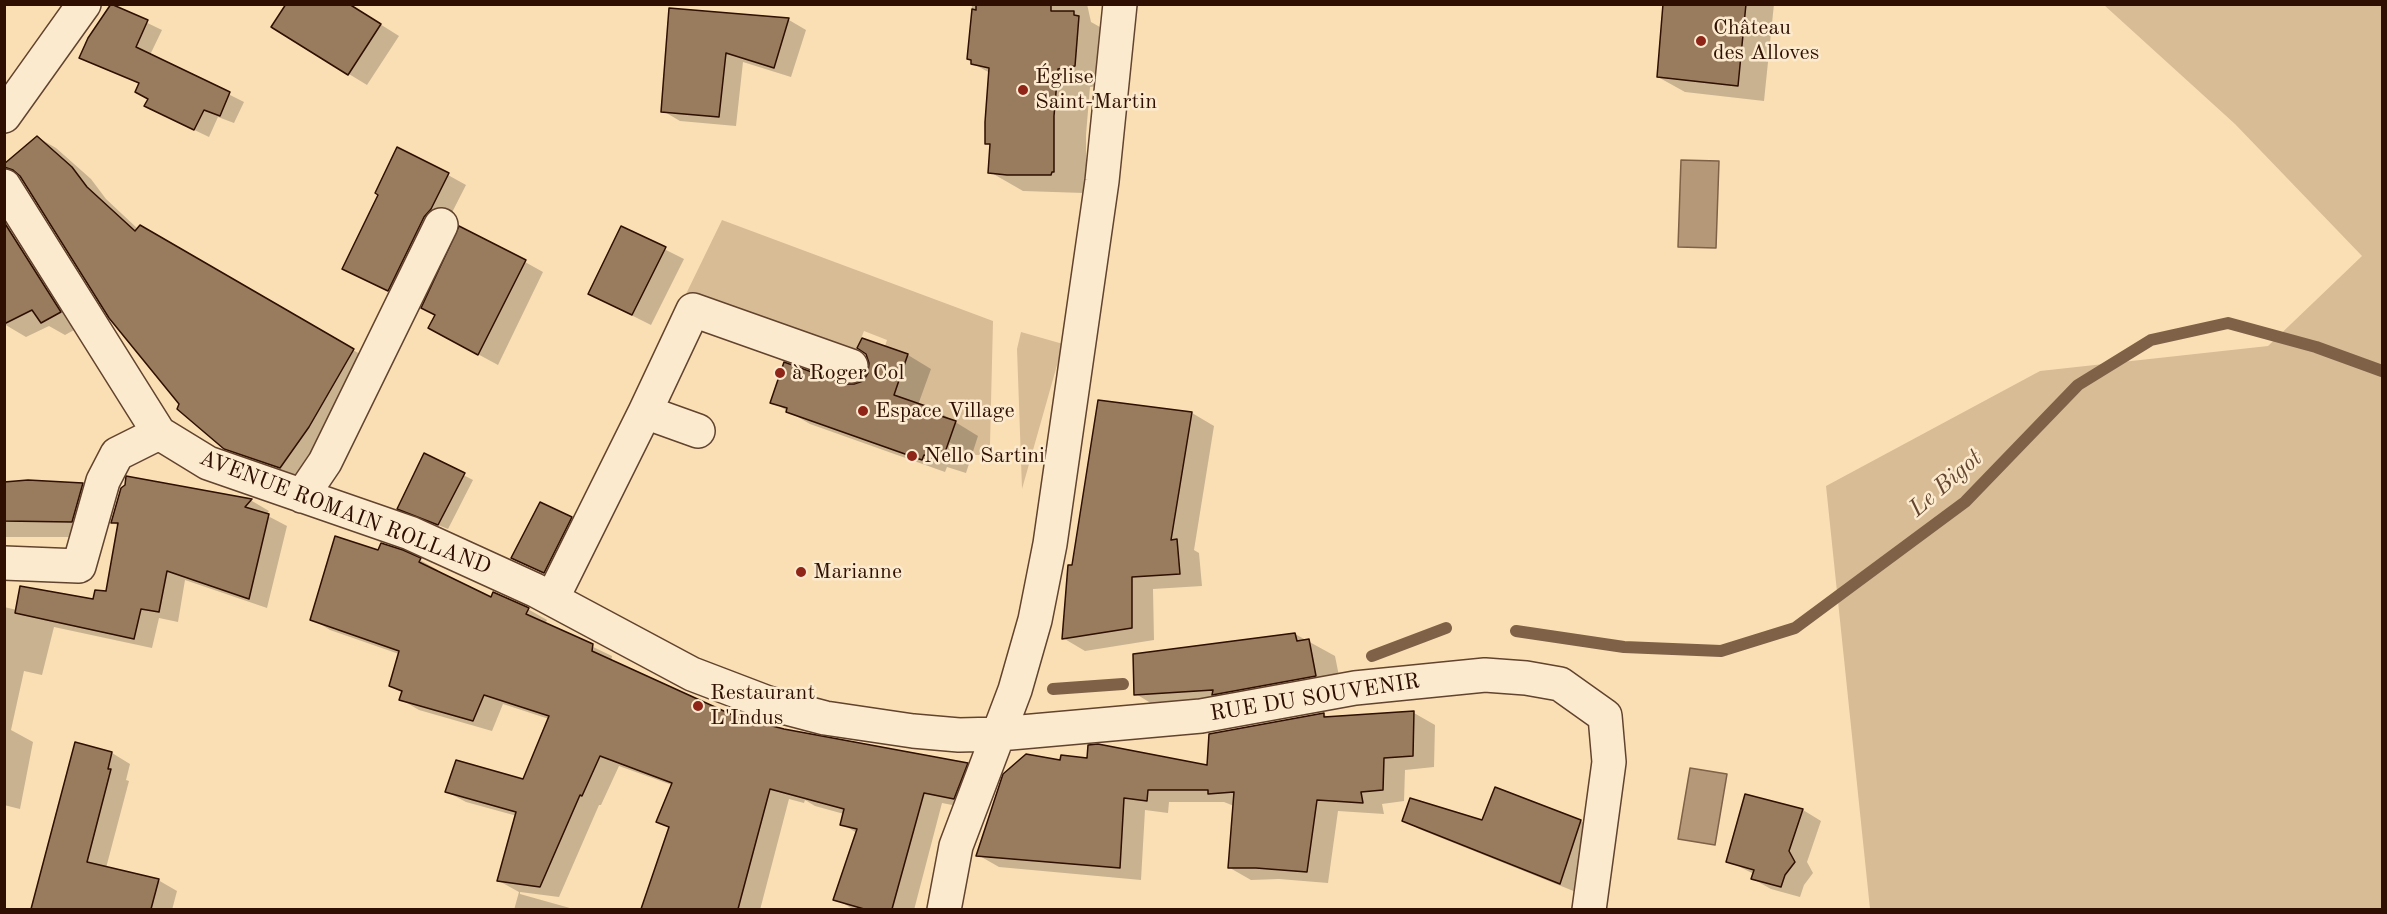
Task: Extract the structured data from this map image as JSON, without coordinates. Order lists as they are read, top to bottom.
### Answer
{
  "streets": {
    "street": ["AVENUE ROMAIN ROLLAND", "RUE DU SOUVENIR"]
  },
  "crossings": [
    ["AVENUE ROMAIN ROLLAND", "RUE DU SOUVENIR"]
  ],
  "water": ["Le Bigot"],
  "places": [
    "Château des Alloves",
    "Église Saint-Martin",
    "à Roger Col",
    "Espace Village",
    "Nello Sartini",
    "Marianne",
    "Restaurant L'Indus"
  ]
}
